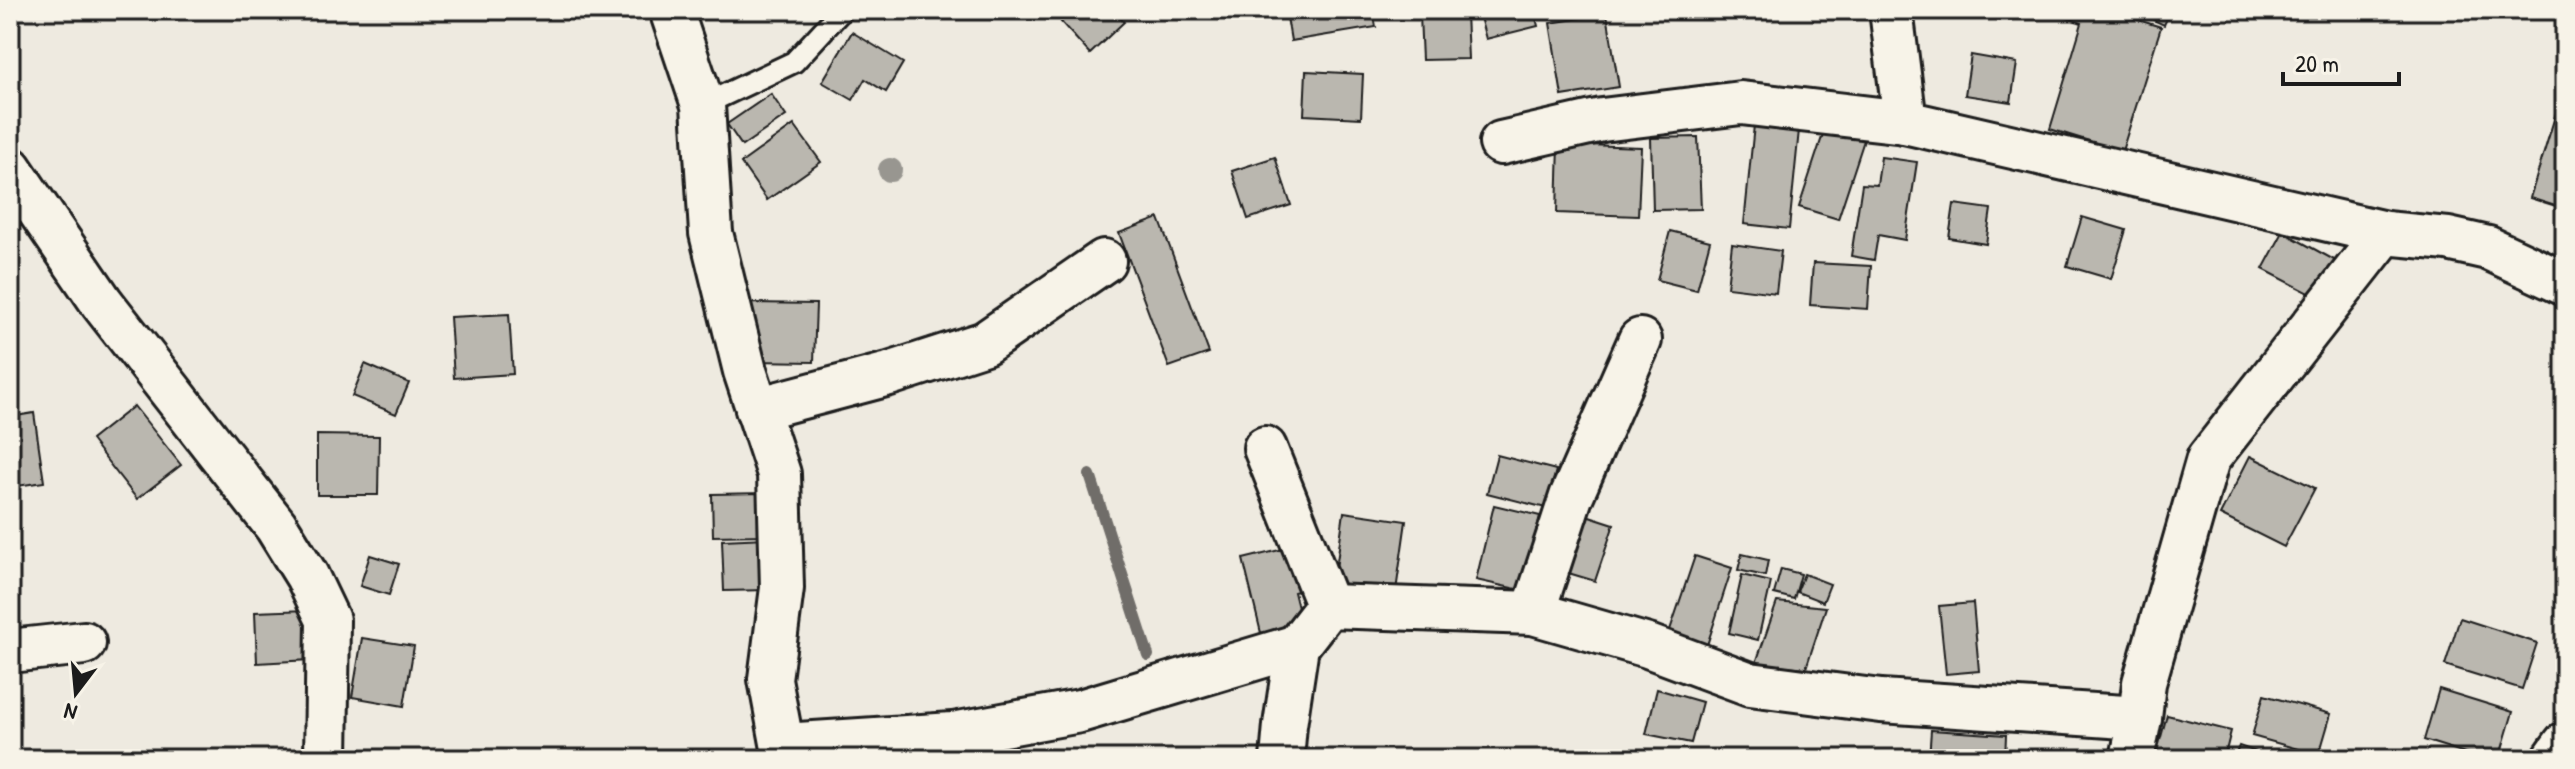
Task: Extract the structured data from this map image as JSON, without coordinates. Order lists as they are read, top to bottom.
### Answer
{
  "scale_bar": "20 m",
  "north": "bottom"
}
